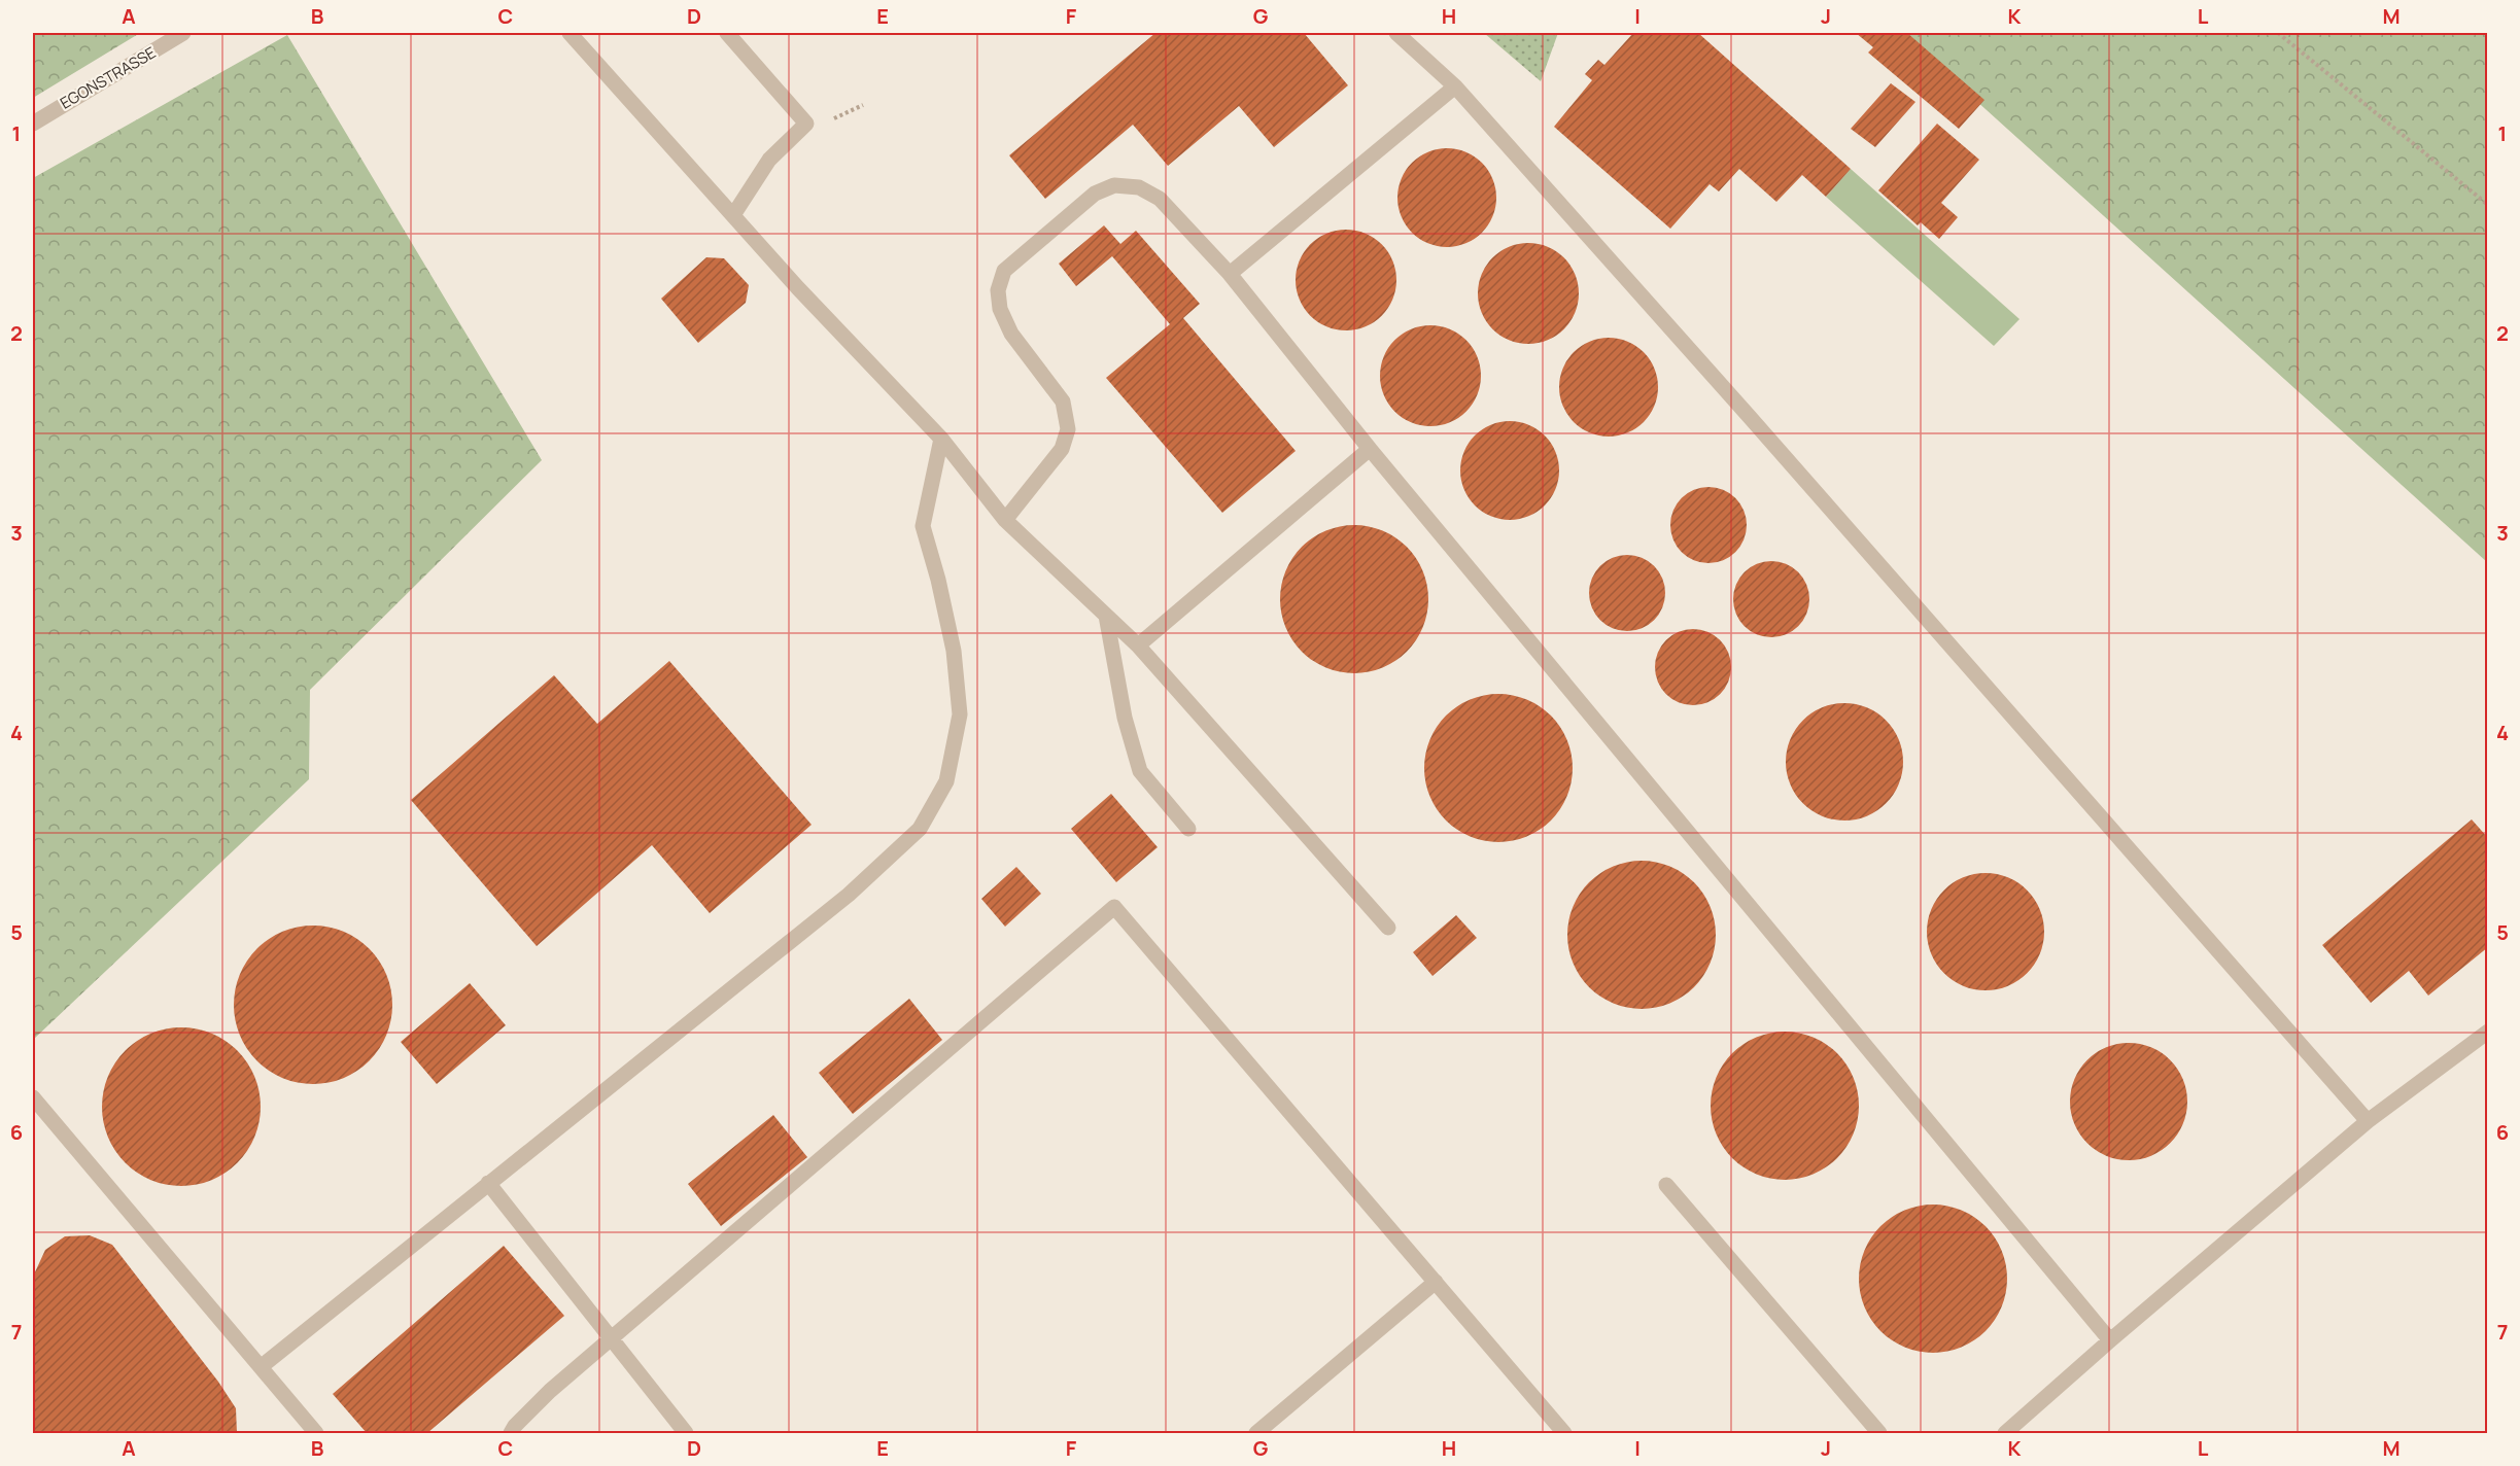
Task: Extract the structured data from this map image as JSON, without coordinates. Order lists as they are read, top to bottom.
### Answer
{
  "streets": {
    "street": ["EGONSTRASSE"]
  },
  "grid": {
    "columns": [
      "A",
      "B",
      "C",
      "D",
      "E",
      "F",
      "G",
      "H",
      "I",
      "J",
      "K",
      "L",
      "M"
    ],
    "rows": [
      "1",
      "2",
      "3",
      "4",
      "5",
      "6",
      "7"
    ]
  }
}
